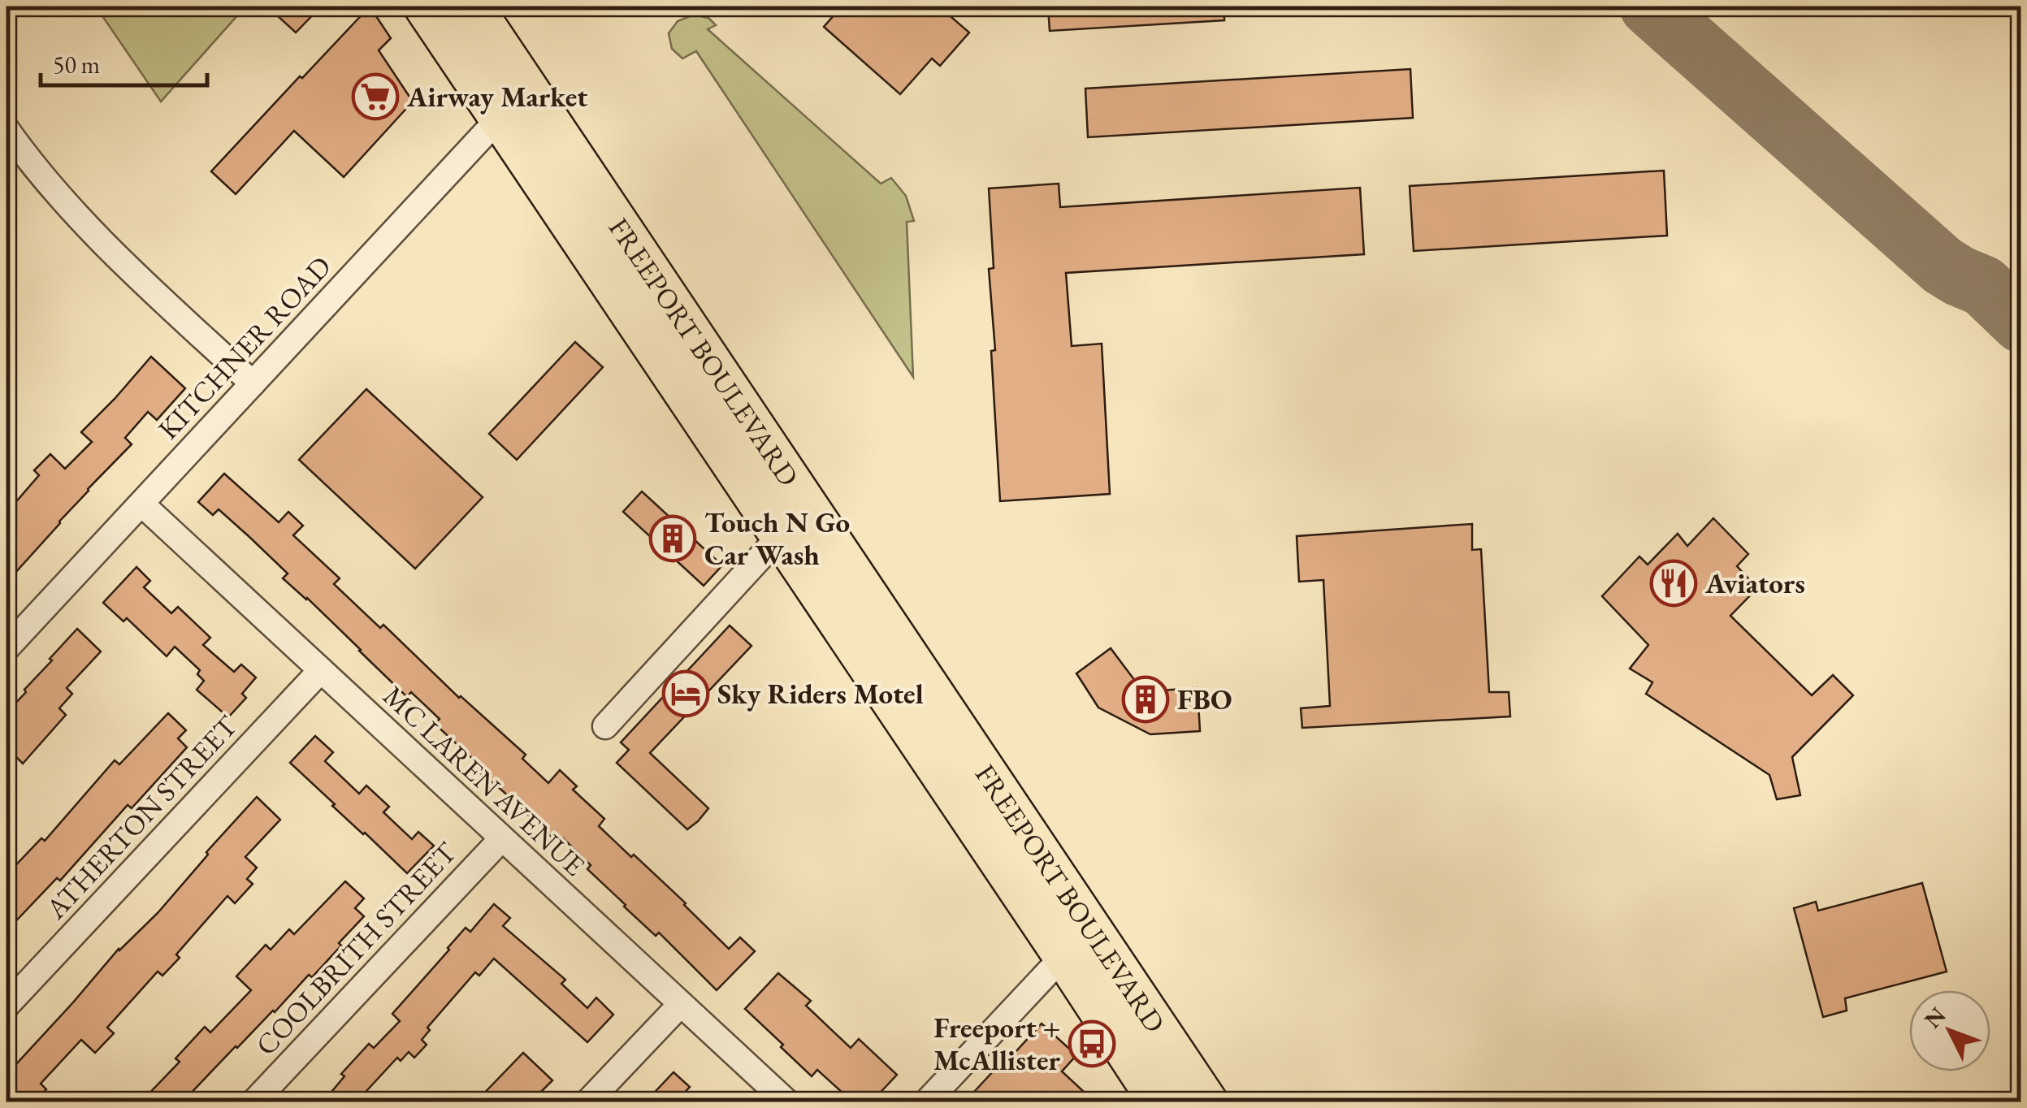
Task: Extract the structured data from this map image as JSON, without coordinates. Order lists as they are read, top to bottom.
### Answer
{
  "streets": {
    "main road": ["FREEPORT BOULEVARD"],
    "street": [
      "KITCHNER ROAD",
      "MC LAREN AVENUE",
      "ATHERTON STREET",
      "COOLBRITH STREET"
    ]
  },
  "crossings": [
    ["KITCHNER ROAD", "FREEPORT BOULEVARD"],
    ["KITCHNER ROAD", "MC LAREN AVENUE"],
    ["MC LAREN AVENUE", "ATHERTON STREET"],
    ["MC LAREN AVENUE", "COOLBRITH STREET"]
  ],
  "places": {
    "supermarket": ["Airway Market"],
    "building": ["Touch N Go Car Wash", "FBO"],
    "restaurant": ["Aviators"],
    "hotel": ["Sky Riders Motel"],
    "bus stop": ["Freeport + McAllister"]
  },
  "scale_bar": "50 m",
  "north": "top left"
}
